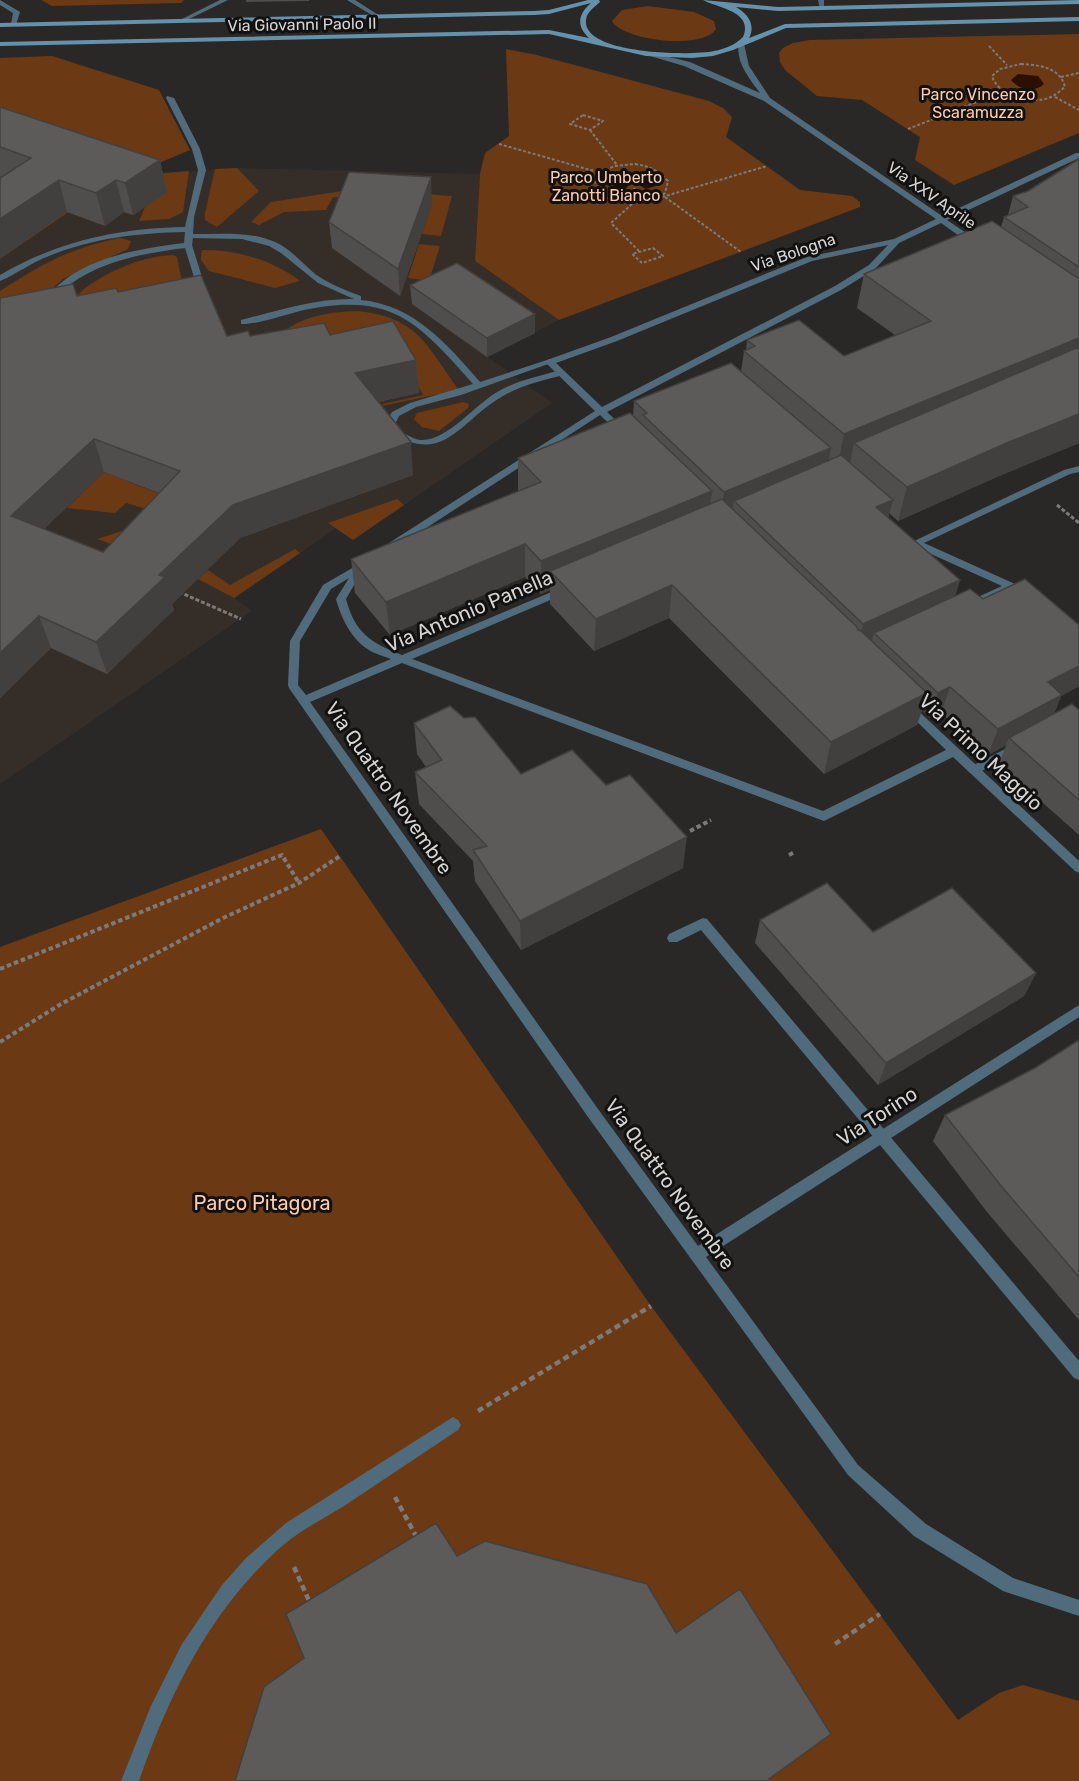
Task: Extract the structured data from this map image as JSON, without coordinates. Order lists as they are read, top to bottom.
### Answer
{
  "streets": {
    "street": [
      "Via Giovanni Paolo II",
      "Via XXV Aprile",
      "Via Bologna",
      "Via Antonio Panella",
      "Via Primo Maggio",
      "Via Quattro Novembre",
      "Via Torino"
    ]
  },
  "crossings": [
    ["Via Antonio Panella", "Via Quattro Novembre"],
    ["Via Quattro Novembre", "Via Torino"]
  ],
  "parks": ["Parco Vincenzo Scaramuzza", "Parco Umberto Zanotti Bianco", "Parco Pitagora"]
}
